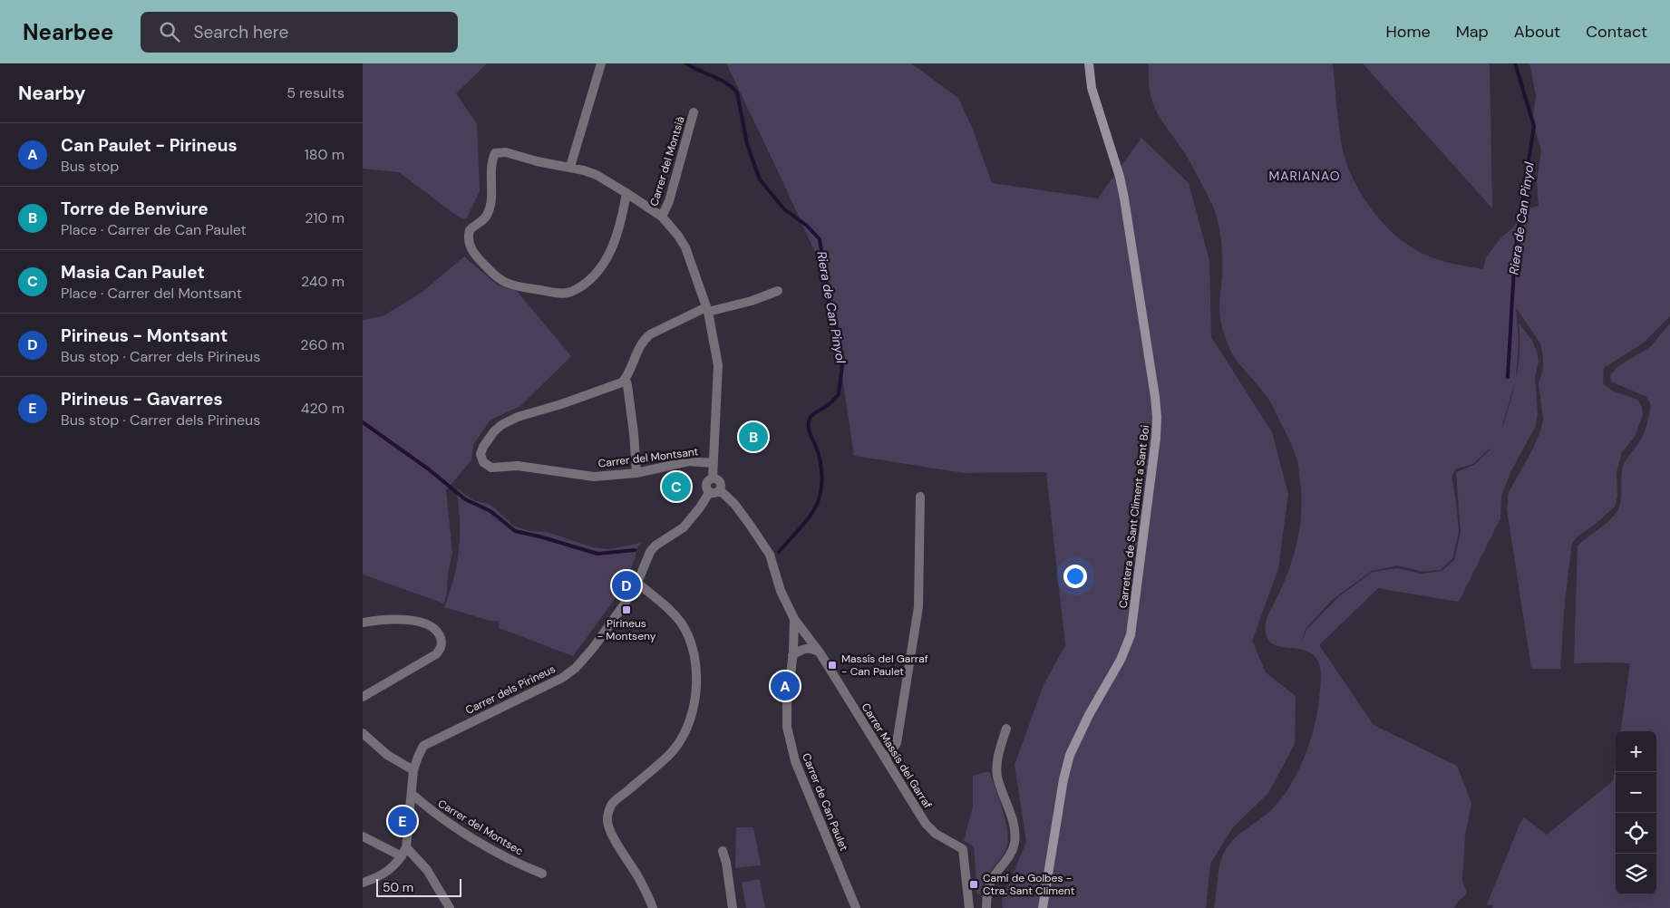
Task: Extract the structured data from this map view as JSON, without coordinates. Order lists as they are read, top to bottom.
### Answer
{
  "streets": {
    "street": [
      "Carrer del Montsià",
      "Carrer del Montsant",
      "Carretera de Sant Climent a Sant Boi",
      "Carrer dels Pirineus",
      "Carrer Massís del Garraf",
      "Carrer de Can Paulet",
      "Carrer del Montsec"
    ]
  },
  "crossings": [
    ["Carrer dels Pirineus", "Carrer de Can Paulet"],
    ["Carrer dels Pirineus", "Carrer del Montsec"],
    ["Carrer Massís del Garraf", "Carrer de Can Paulet"]
  ],
  "districts": ["MARIANAO"],
  "water": ["Riera de Can Pinyol"],
  "places": {
    "transit": ["Pirineus - Montseny", "Massís del Garraf - Can Paulet", "Camí de Golbes - Ctra. Sant Climent"]
  },
  "scale_bar": "50 m",
  "page": {
    "header": "Nearbee",
    "search": "Search here",
    "nav": [
      "Home",
      "Map",
      "About",
      "Contact"
    ],
    "heading": ["Nearby", "5 results"],
    "list": [
      {
        "mark": "A",
        "name": "Can Paulet - Pirineus",
        "note": "Bus stop",
        "value": "180 m"
      },
      {
        "mark": "B",
        "name": "Torre de Benviure",
        "note": "Place · Carrer de Can Paulet",
        "value": "210 m"
      },
      {
        "mark": "C",
        "name": "Masia Can Paulet",
        "note": "Place · Carrer del Montsant",
        "value": "240 m"
      },
      {
        "mark": "D",
        "name": "Pirineus - Montsant",
        "note": "Bus stop · Carrer dels Pirineus",
        "value": "260 m"
      },
      {
        "mark": "E",
        "name": "Pirineus - Gavarres",
        "note": "Bus stop · Carrer dels Pirineus",
        "value": "420 m"
      }
    ],
    "pins": [
      "B",
      "C",
      "D",
      "A",
      "E"
    ],
    "map_buttons": ["+", "−"],
    "scale": "50 m"
  }
}
